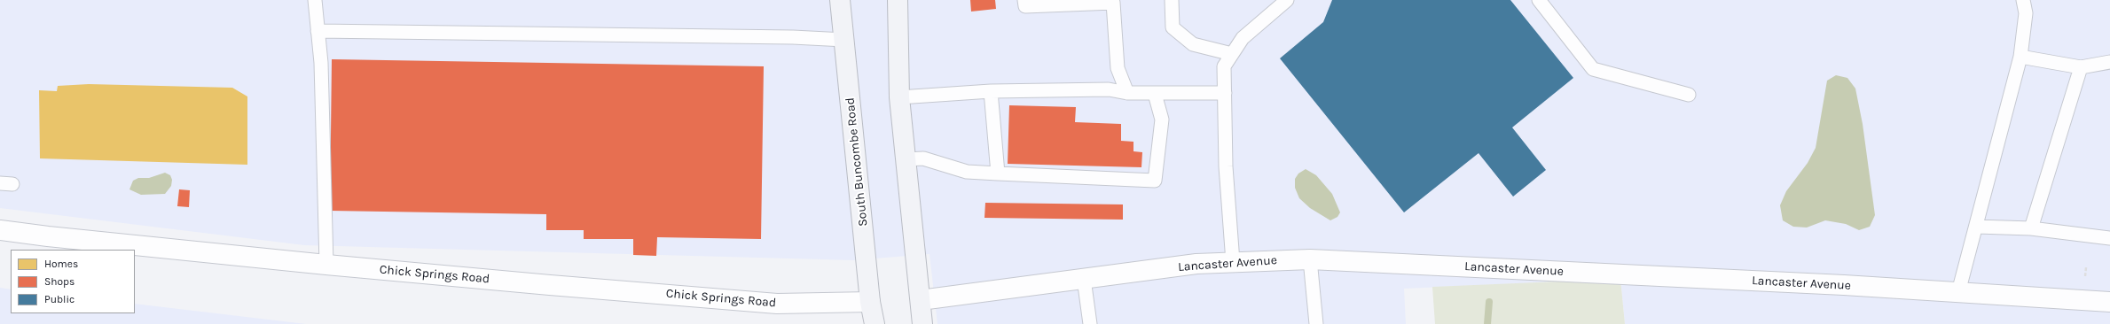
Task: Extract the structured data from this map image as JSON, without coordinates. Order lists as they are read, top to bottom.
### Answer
{
  "streets": {
    "main road": ["South Buncombe Road"],
    "street": ["Lancaster Avenue", "Chick Springs Road"]
  },
  "crossings": [
    ["South Buncombe Road", "Chick Springs Road"]
  ],
  "legend": ["Homes", "Shops", "Public"]
}
